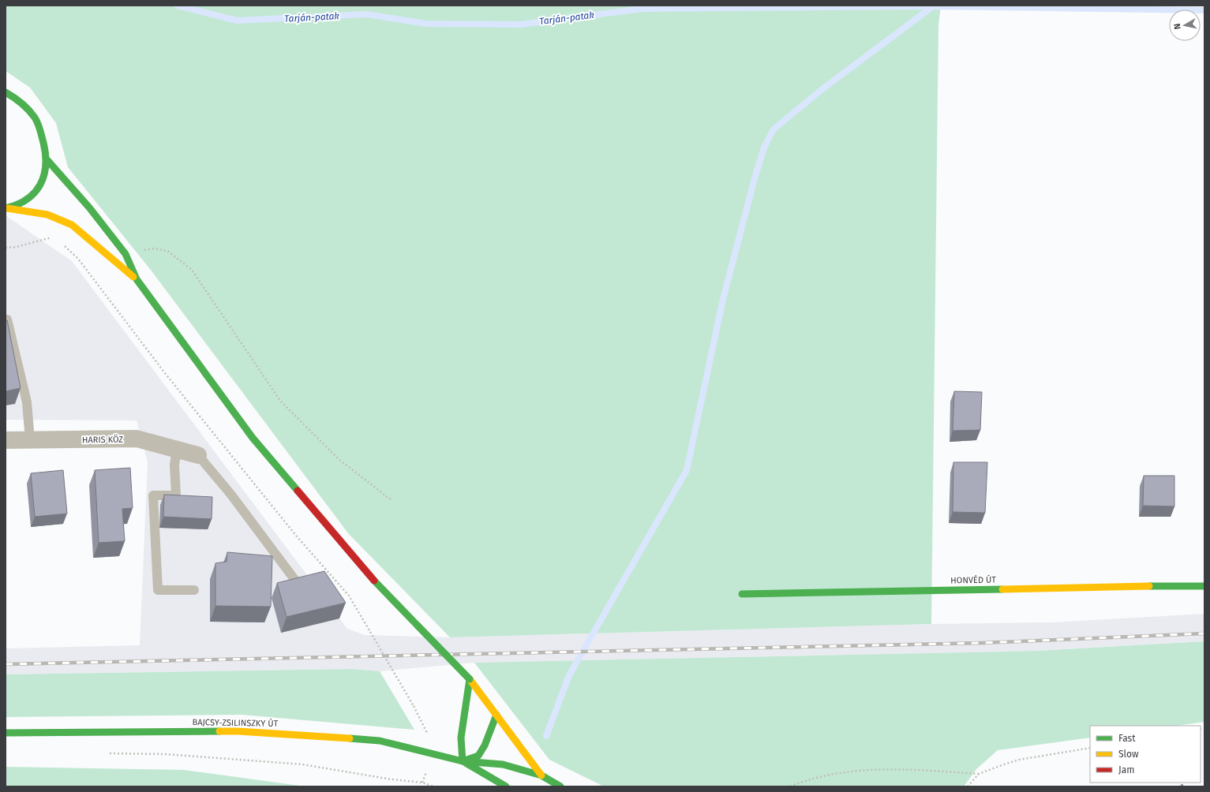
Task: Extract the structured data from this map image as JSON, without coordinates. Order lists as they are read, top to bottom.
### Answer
{
  "streets": {
    "main road": ["HONVÉD ÚT", "BAJCSY-ZSILINSZKY ÚT"],
    "street": ["HARIS KÖZ"]
  },
  "water": ["Tarján-patak"],
  "legend": ["Fast", "Slow", "Jam"],
  "north": "left"
}
